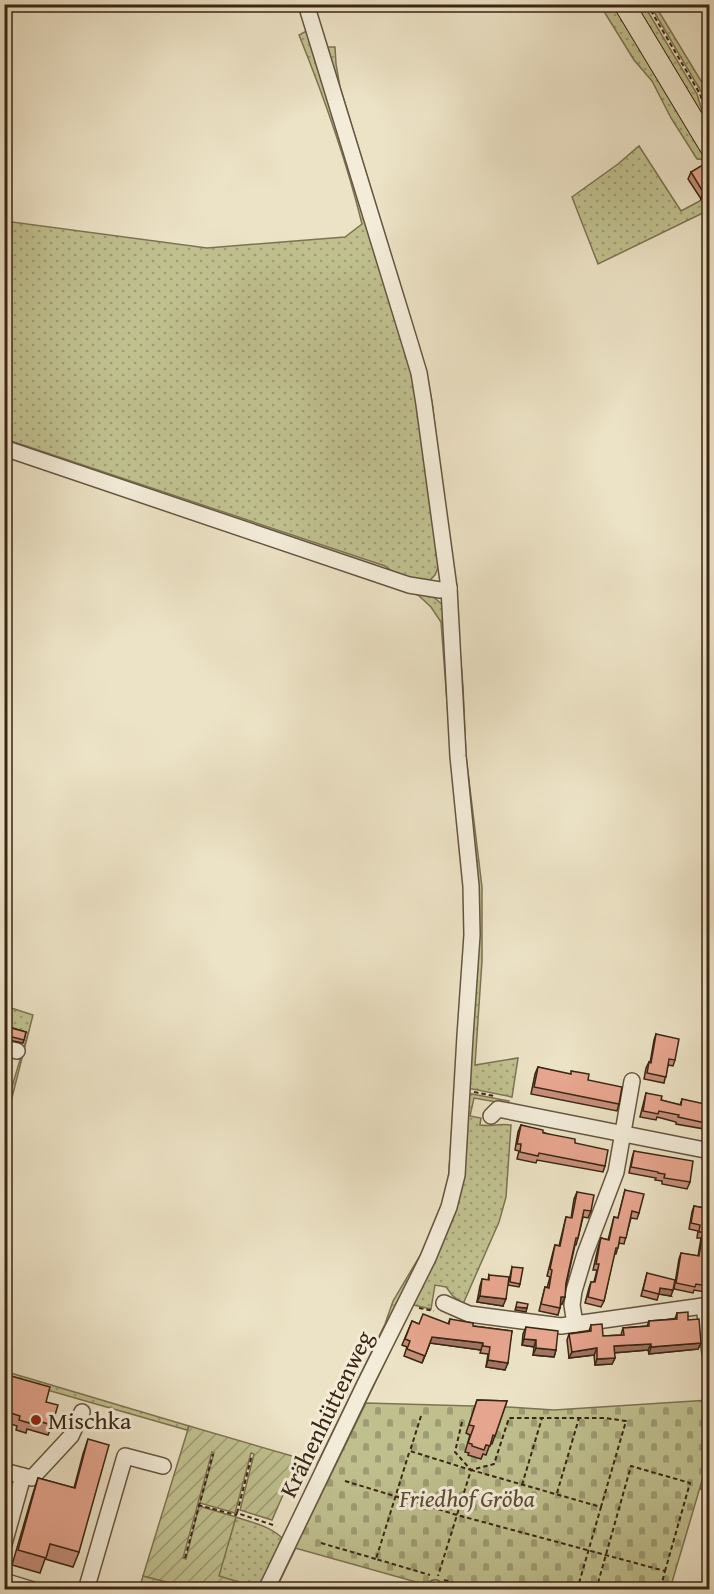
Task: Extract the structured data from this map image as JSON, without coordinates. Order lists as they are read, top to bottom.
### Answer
{
  "streets": {
    "street": ["Krähenhüttenweg"]
  },
  "parks": ["Friedhof Gröba"],
  "places": ["Mischka"]
}
